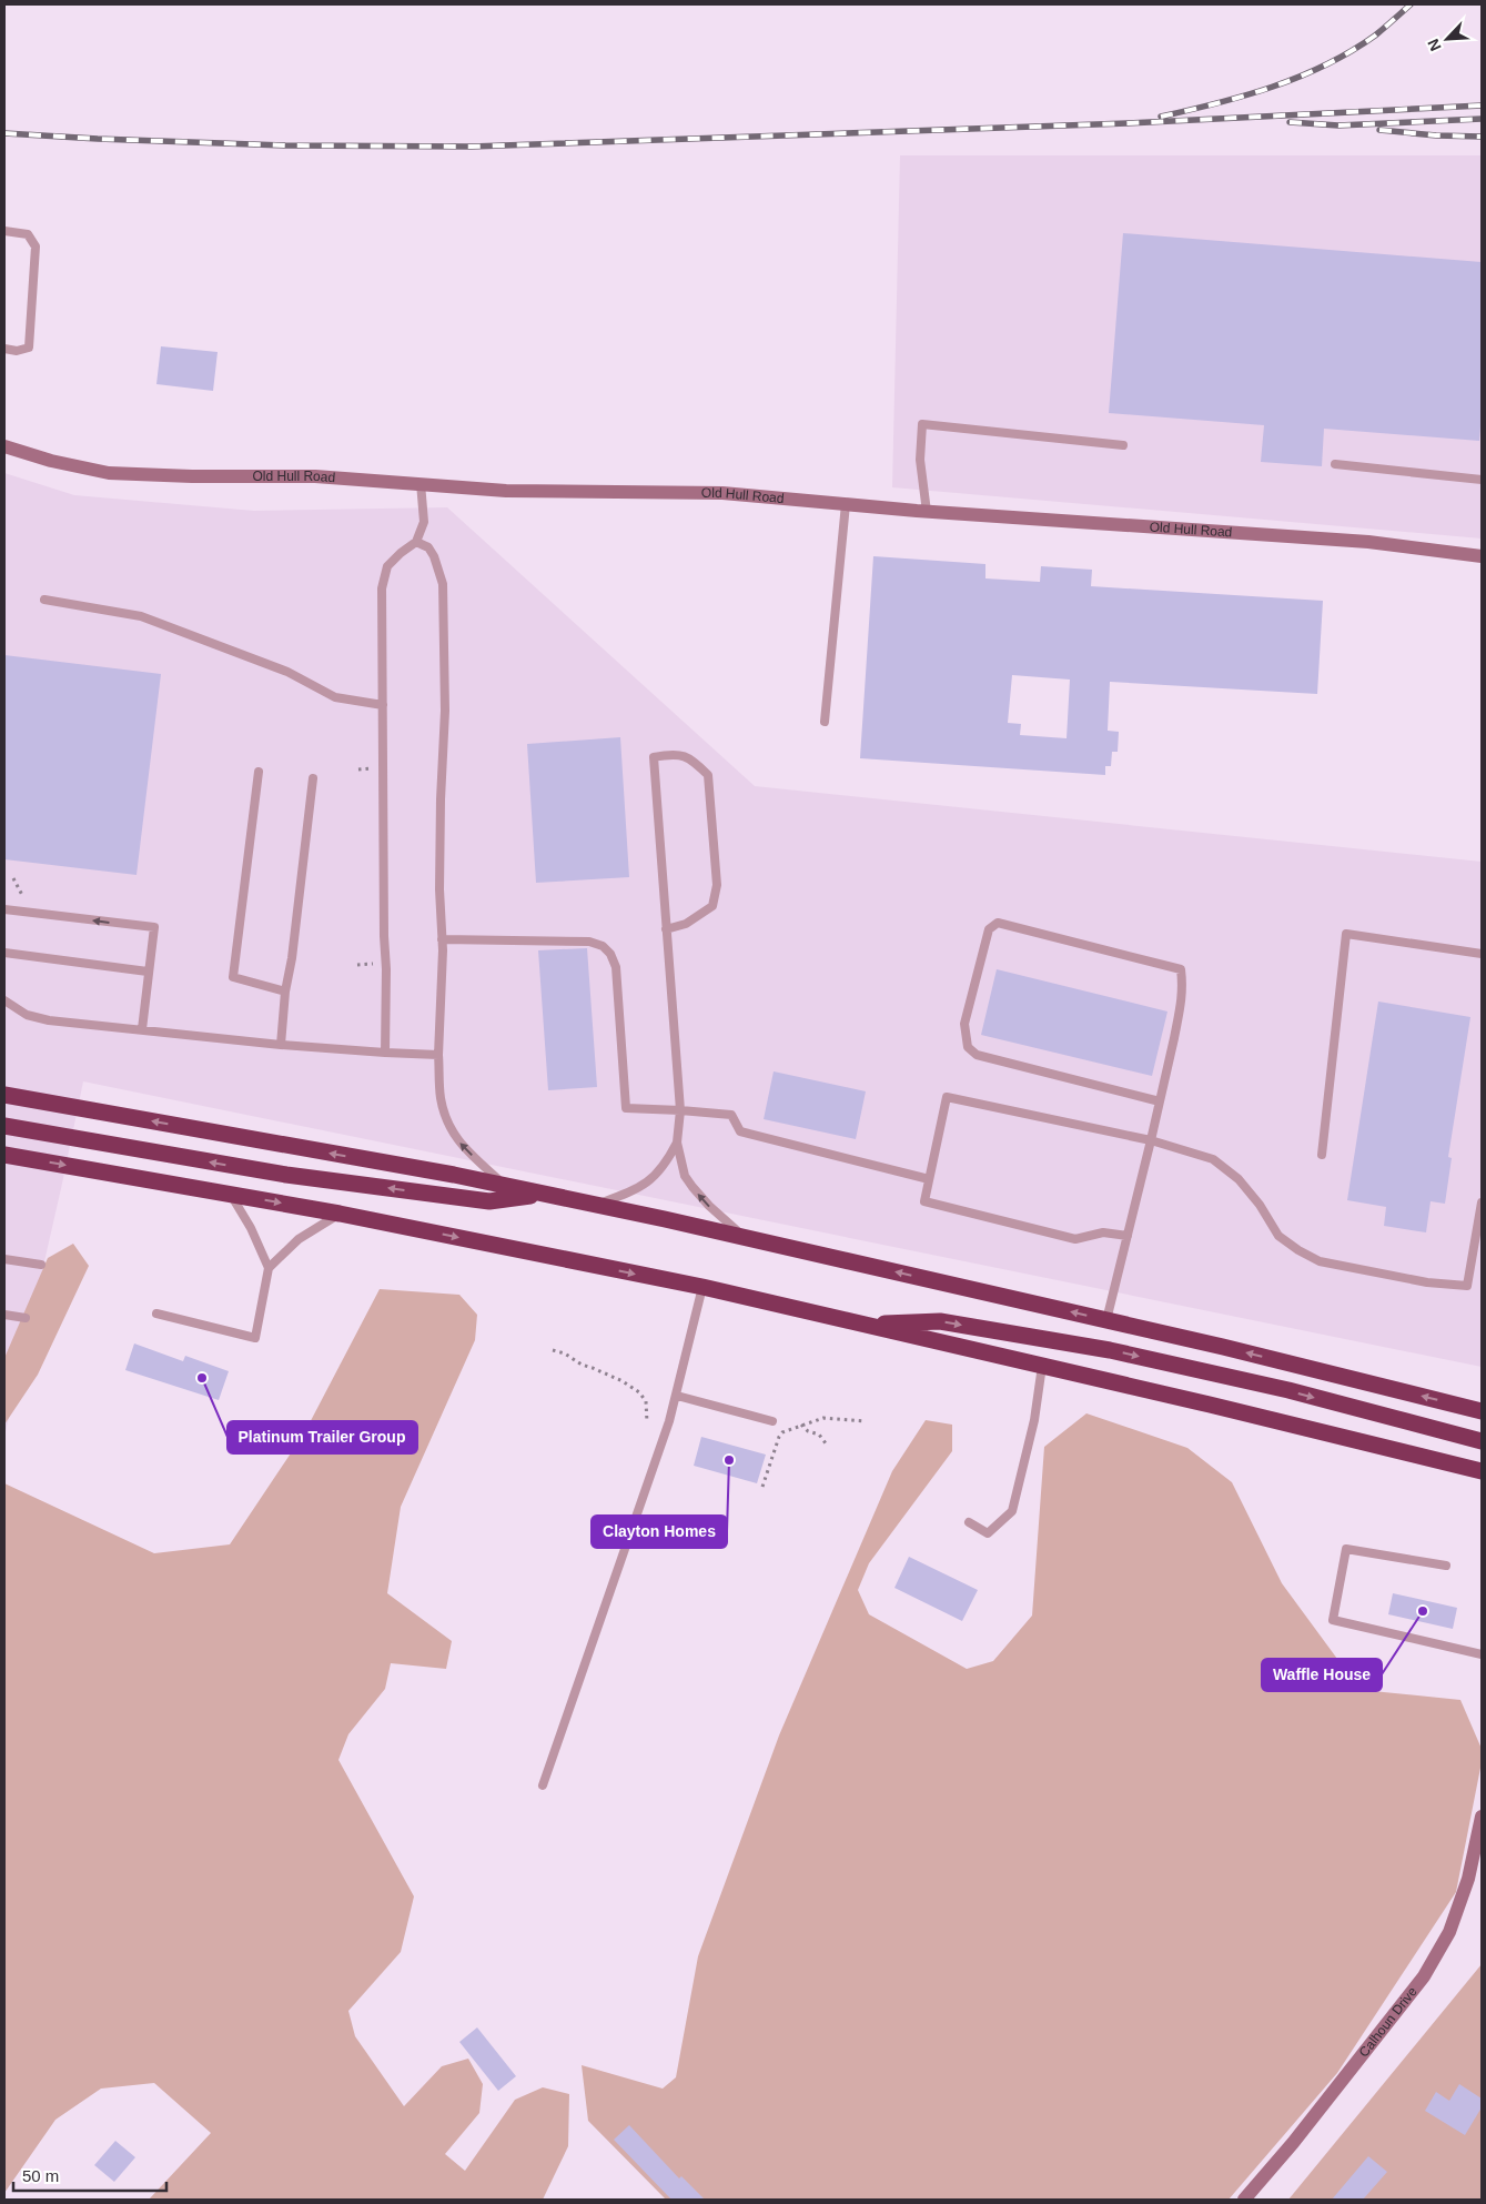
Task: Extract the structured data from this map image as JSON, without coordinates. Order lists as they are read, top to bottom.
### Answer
{
  "streets": {
    "main road": ["Old Hull Road", "Calhoun Drive"]
  },
  "places": ["Platinum Trailer Group", "Clayton Homes", "Waffle House"],
  "scale_bar": "50 m",
  "north": "bottom left"
}
